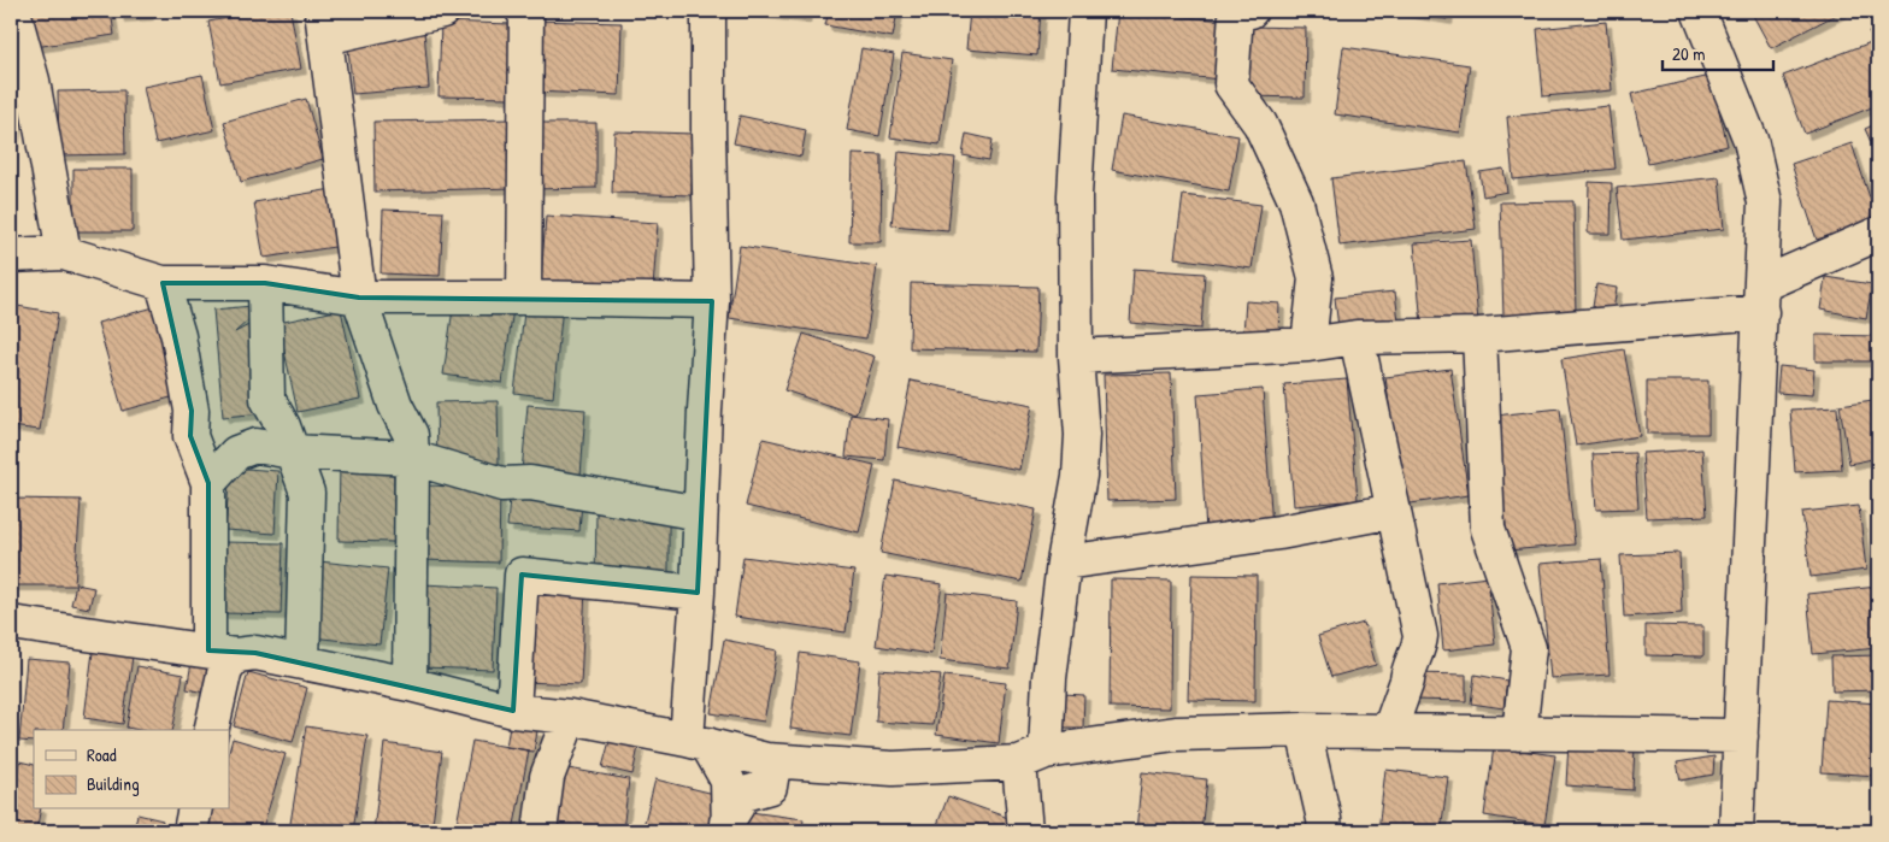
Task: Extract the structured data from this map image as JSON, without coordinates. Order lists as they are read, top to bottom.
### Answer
{
  "legend": ["Road", "Building"],
  "scale_bar": "20 m"
}
